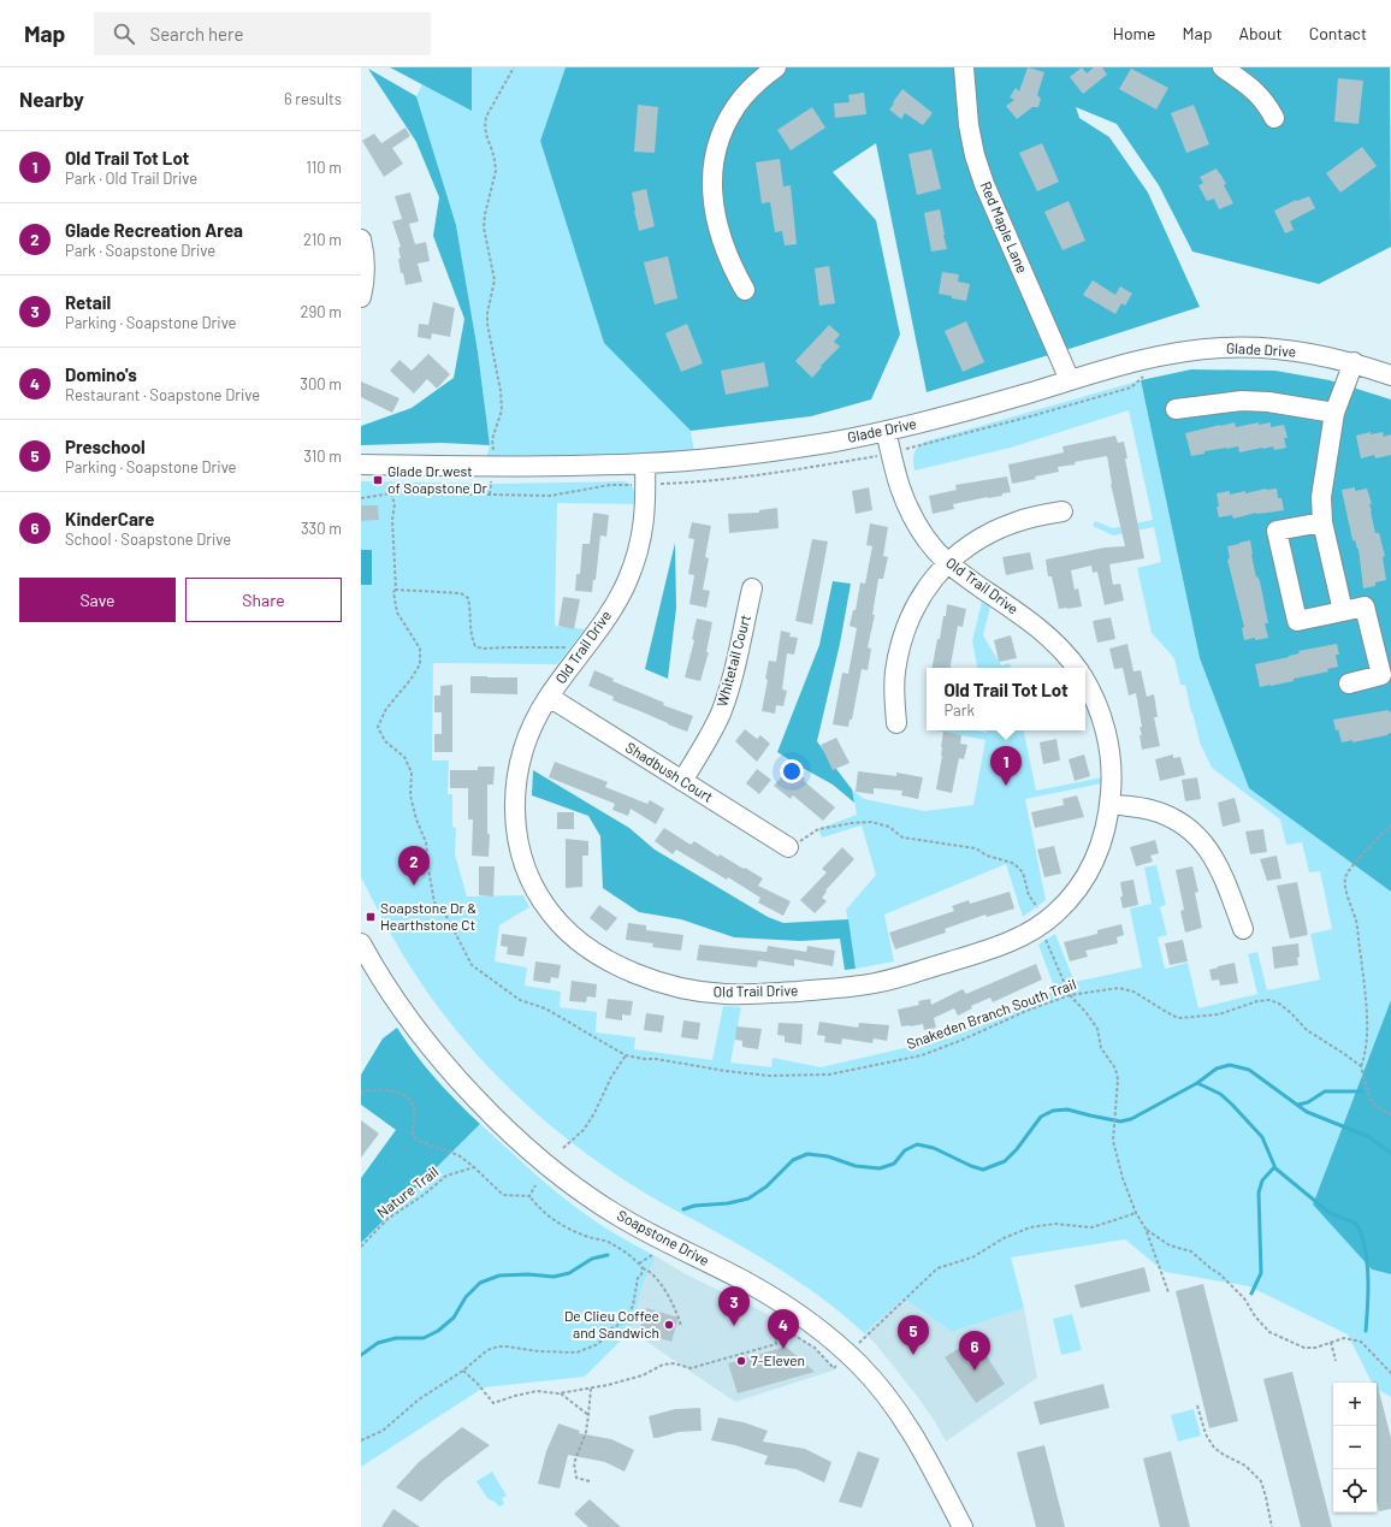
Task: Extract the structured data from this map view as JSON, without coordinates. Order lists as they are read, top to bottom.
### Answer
{
  "streets": {
    "street": [
      "Red Maple Lane",
      "Glade Drive",
      "Old Trail Drive",
      "Whitetail Court",
      "Shadbush Court",
      "Soapstone Drive"
    ],
    "path": ["Snakeden Branch South Trail", "Nature Trail"]
  },
  "crossings": [
    ["Red Maple Lane", "Glade Drive"],
    ["Glade Drive", "Old Trail Drive"],
    ["Old Trail Drive", "Shadbush Court"],
    ["Whitetail Court", "Shadbush Court"]
  ],
  "places": {
    "transit": ["Glade Dr west of Soapstone Dr", "Soapstone Dr & Hearthstone Ct"],
    "other": ["De Clieu Coffee and Sandwich", "7-Eleven"]
  },
  "page": {
    "header": "Map",
    "search": "Search here",
    "nav": [
      "Home",
      "Map",
      "About",
      "Contact"
    ],
    "heading": ["Nearby", "6 results"],
    "list": [
      {
        "mark": "1",
        "name": "Old Trail Tot Lot",
        "note": "Park · Old Trail Drive",
        "value": "110 m"
      },
      {
        "mark": "2",
        "name": "Glade Recreation Area",
        "note": "Park · Soapstone Drive",
        "value": "210 m"
      },
      {
        "mark": "3",
        "name": "Retail",
        "note": "Parking · Soapstone Drive",
        "value": "290 m"
      },
      {
        "mark": "4",
        "name": "Domino's",
        "note": "Restaurant · Soapstone Drive",
        "value": "300 m"
      },
      {
        "mark": "5",
        "name": "Preschool",
        "note": "Parking · Soapstone Drive",
        "value": "310 m"
      },
      {
        "mark": "6",
        "name": "KinderCare",
        "note": "School · Soapstone Drive",
        "value": "330 m"
      }
    ],
    "buttons": ["Save", "Share"],
    "popup": ["Old Trail Tot Lot", "Park"],
    "pins": [
      "1",
      "2",
      "3",
      "4",
      "5",
      "6"
    ],
    "map_buttons": ["+", "−"]
  }
}
